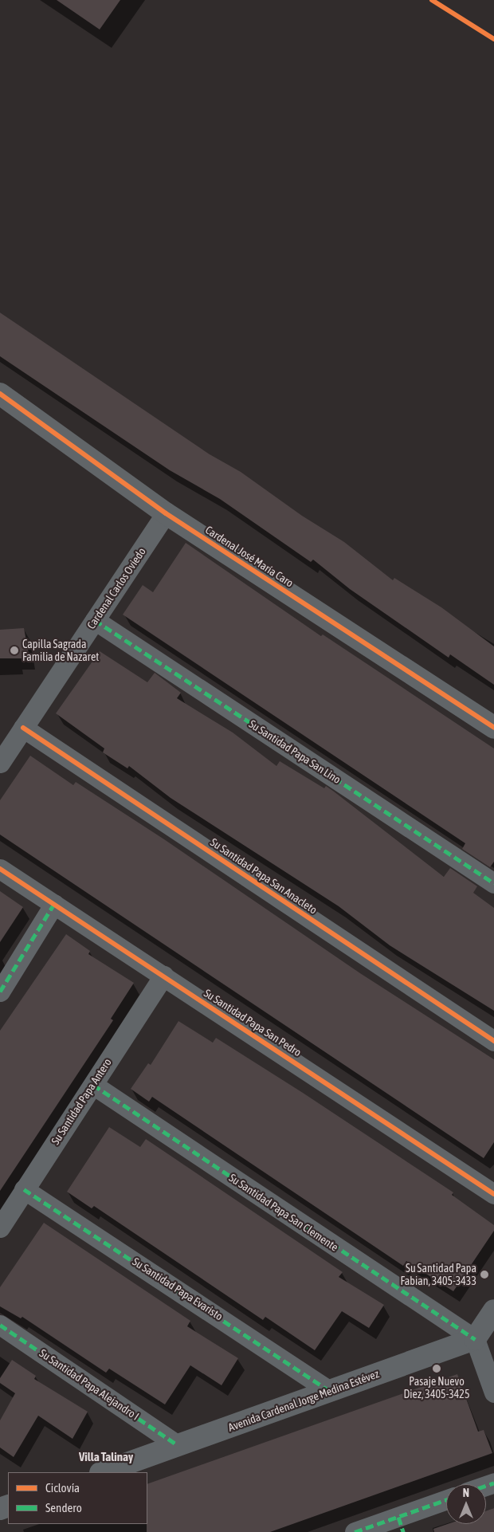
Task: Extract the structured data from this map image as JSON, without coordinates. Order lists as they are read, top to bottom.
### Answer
{
  "streets": {
    "street": [
      "Cardenal José María Caro",
      "Cardenal Carlos Oviedo",
      "Su Santidad Papa San Lino",
      "Su Santidad Papa San Anacleto",
      "Su Santidad Papa San Pedro",
      "Su Santidad Papa Antero",
      "Su Santidad Papa San Clemente",
      "Su Santidad Papa Evaristo",
      "Su Santidad Papa Alejandro I",
      "Avenida Cardenal Jorge Medina Estévez"
    ]
  },
  "crossings": [
    ["Cardenal José María Caro", "Cardenal Carlos Oviedo"],
    ["Cardenal Carlos Oviedo", "Su Santidad Papa San Lino"],
    ["Cardenal Carlos Oviedo", "Su Santidad Papa San Anacleto"],
    ["Su Santidad Papa San Pedro", "Su Santidad Papa Antero"],
    ["Su Santidad Papa Antero", "Su Santidad Papa San Clemente"],
    ["Su Santidad Papa Antero", "Su Santidad Papa Evaristo"],
    ["Su Santidad Papa San Clemente", "Avenida Cardenal Jorge Medina Estévez"],
    ["Su Santidad Papa Evaristo", "Avenida Cardenal Jorge Medina Estévez"],
    ["Su Santidad Papa Alejandro I", "Avenida Cardenal Jorge Medina Estévez"]
  ],
  "districts": ["Villa Talinay"],
  "places": ["Capilla Sagrada Familia de Nazaret", "Su Santidad Papa Fabian, 3405-3433", "Pasaje Nuevo Diez, 3405-3425"],
  "legend": ["Ciclovía", "Sendero"],
  "north": "top"
}
